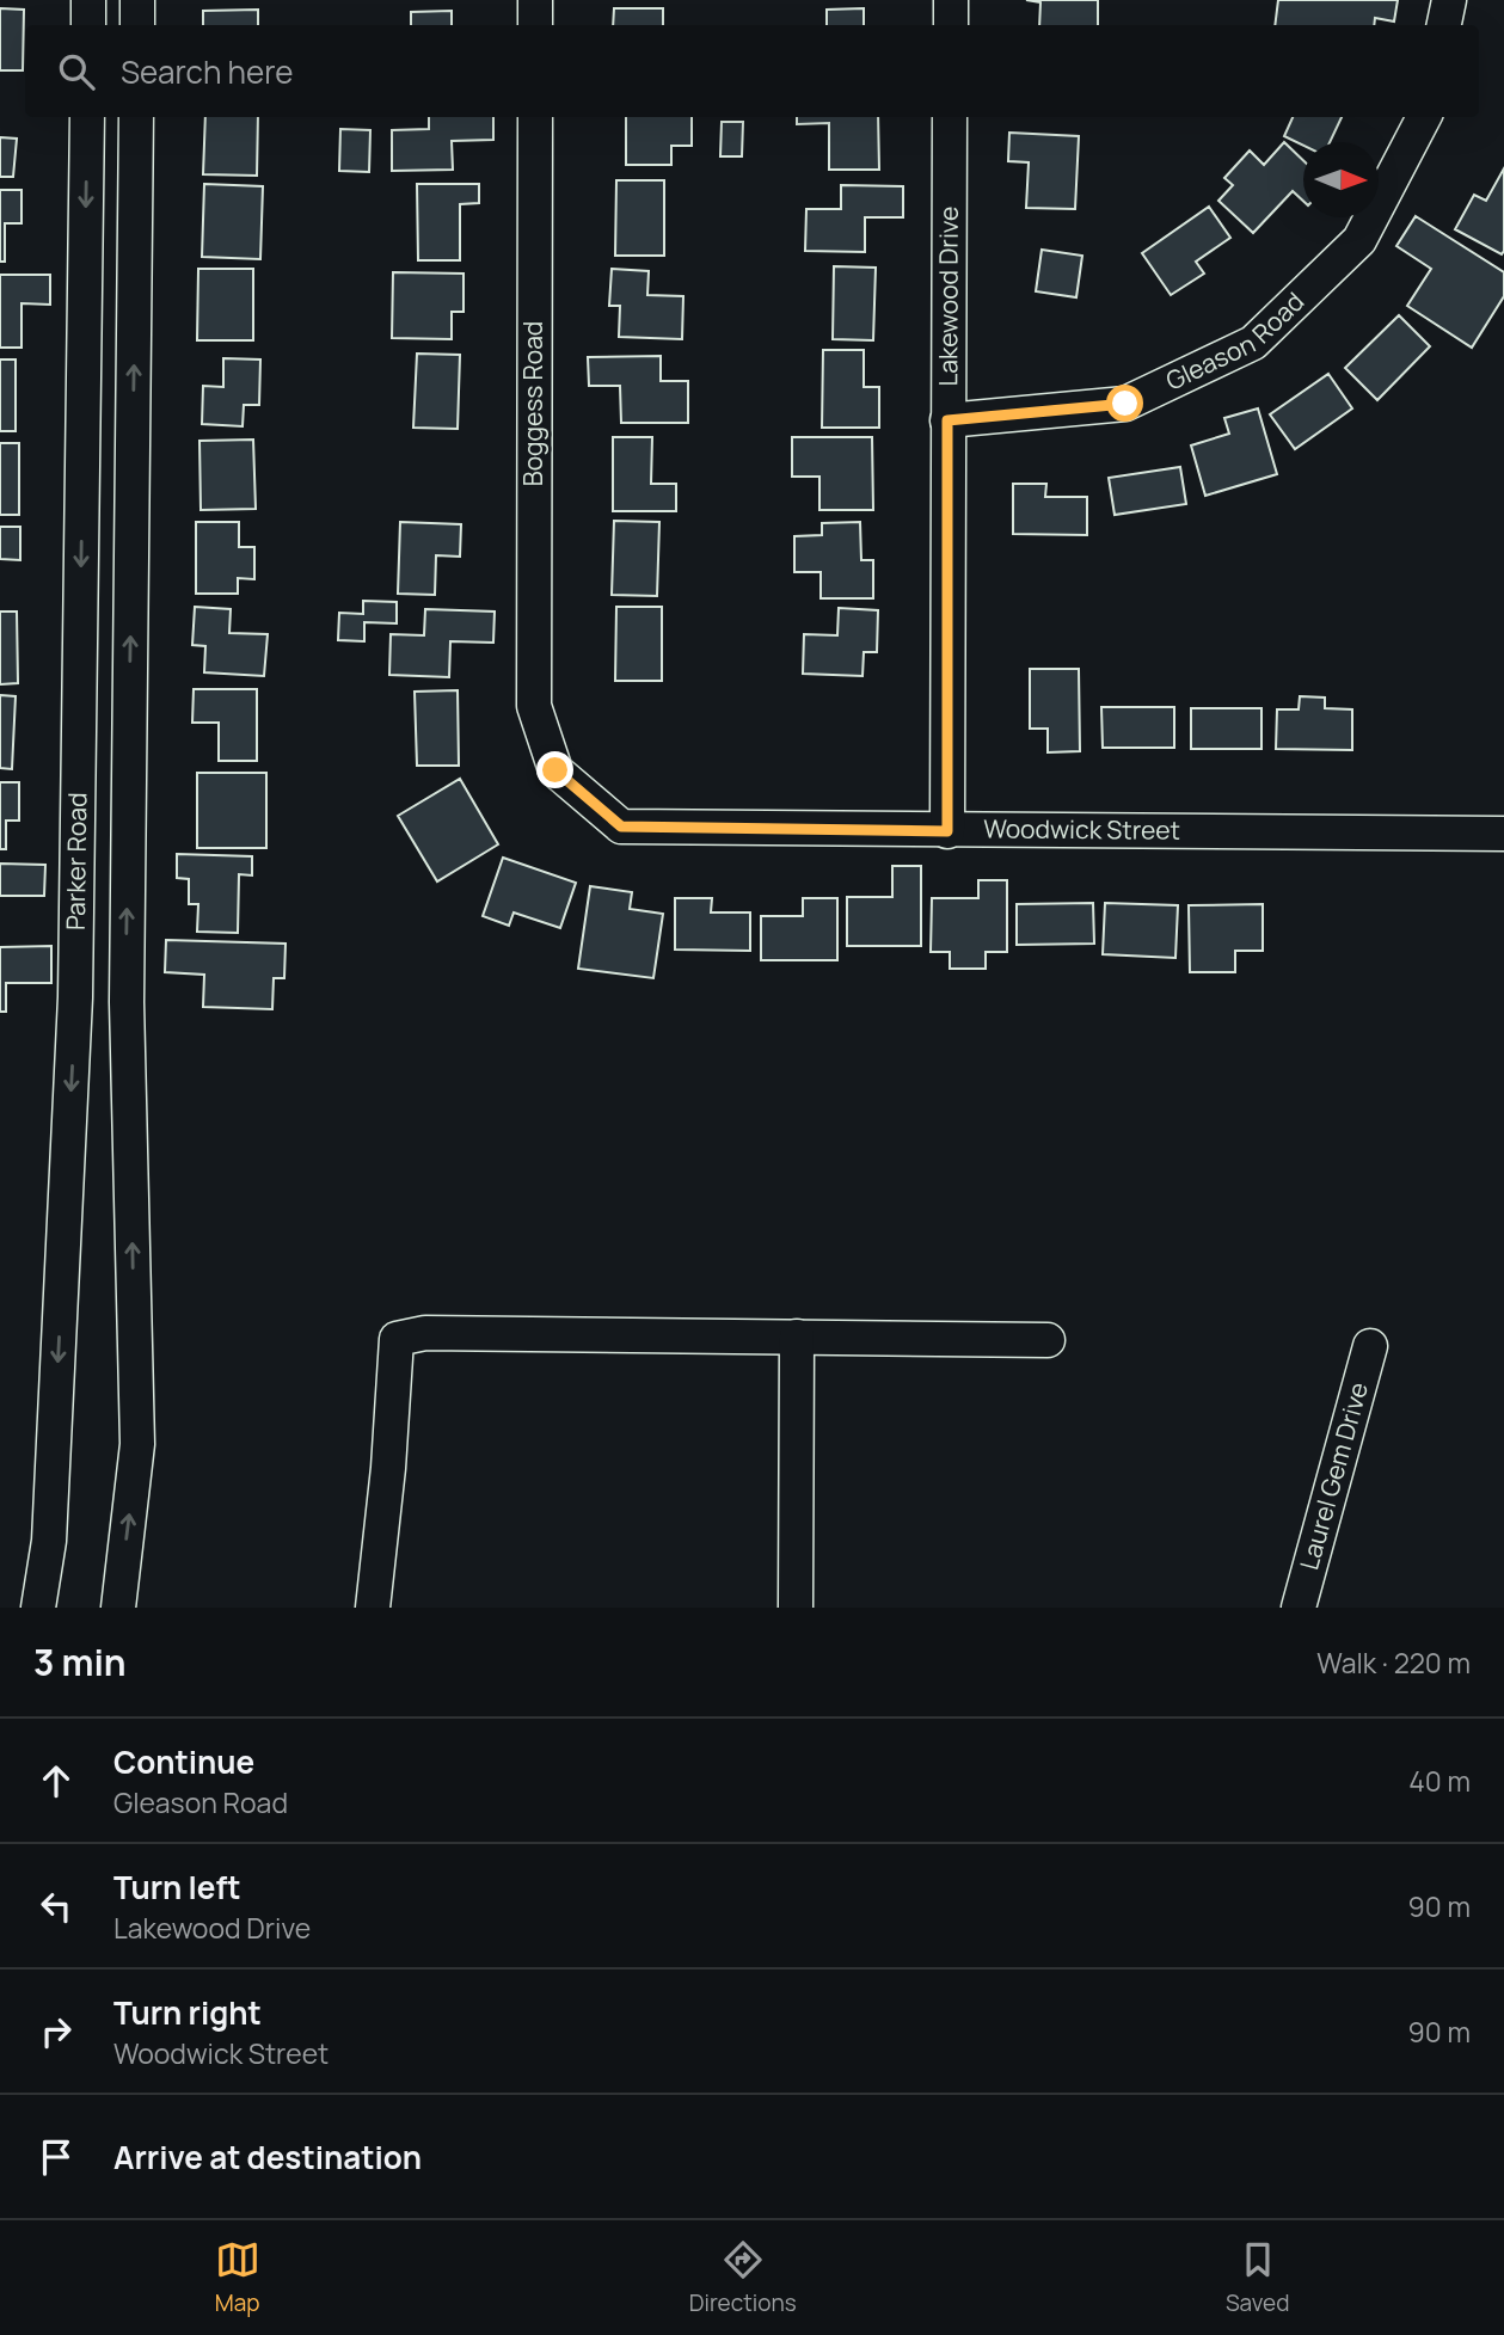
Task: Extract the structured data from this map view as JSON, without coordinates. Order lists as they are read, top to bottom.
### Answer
{
  "streets": {
    "street": [
      "Lakewood Drive",
      "Gleason Road",
      "Boggess Road",
      "Woodwick Street",
      "Parker Road",
      "Laurel Gem Drive"
    ]
  },
  "crossings": [
    ["Lakewood Drive", "Gleason Road"],
    ["Lakewood Drive", "Woodwick Street"],
    ["Boggess Road", "Woodwick Street"]
  ],
  "north": "right",
  "page": {
    "search": "Search here",
    "heading": ["3 min", "Walk · 220 m"],
    "list": [
      ["Continue", "Gleason Road", "40 m"],
      ["Turn left", "Lakewood Drive", "90 m"],
      ["Turn right", "Woodwick Street", "90 m"],
      "Arrive at destination"
    ],
    "nav": ["Map", "Directions", "Saved"]
  }
}
